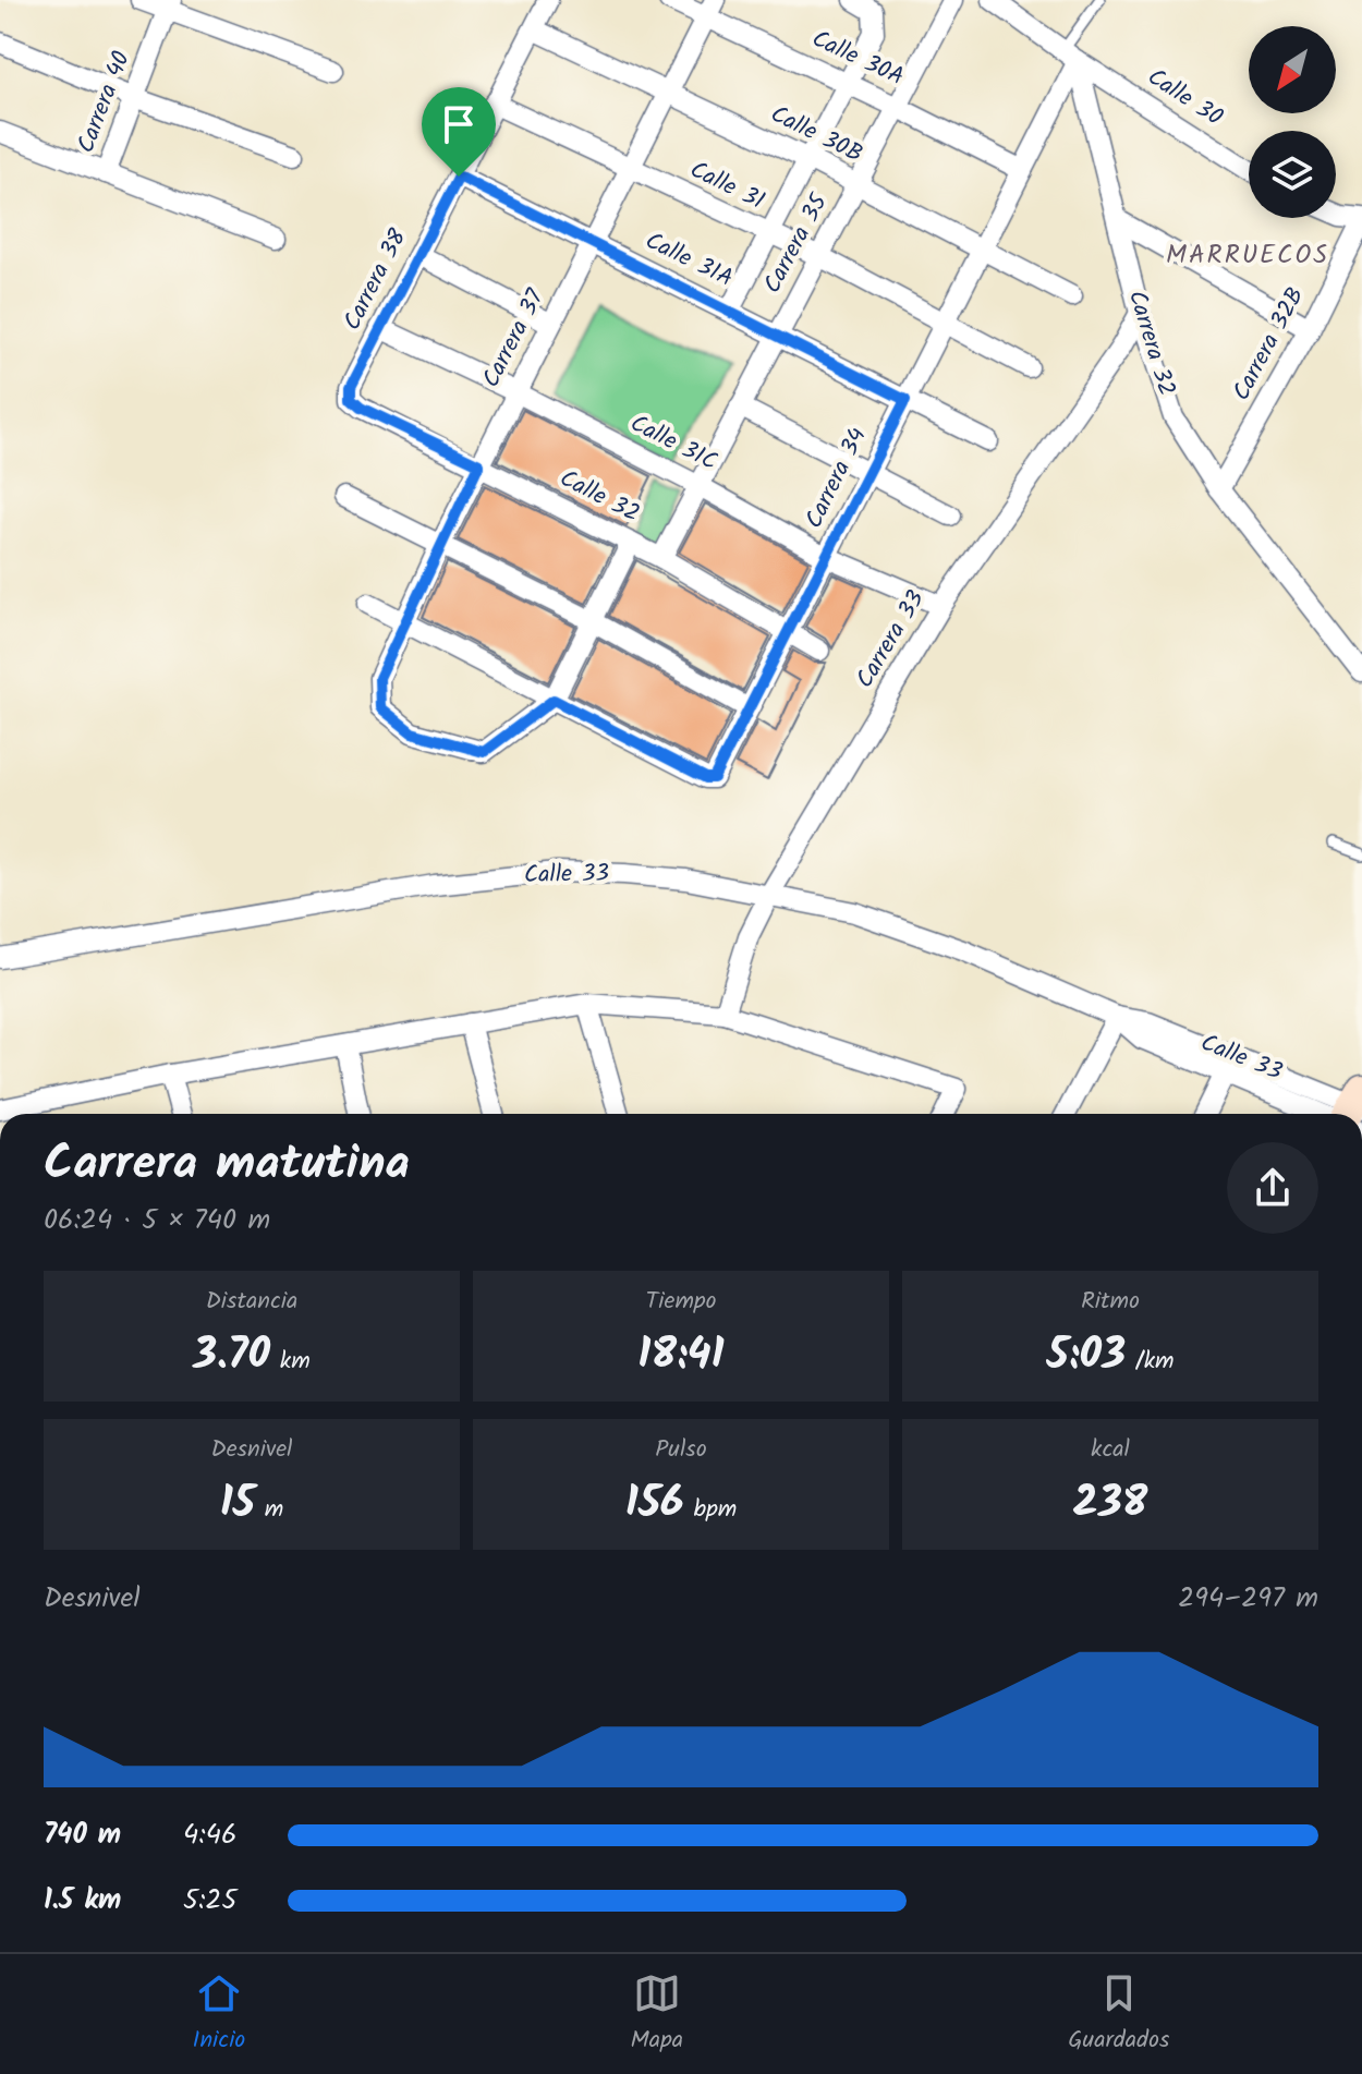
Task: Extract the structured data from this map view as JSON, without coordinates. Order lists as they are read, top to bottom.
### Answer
{
  "streets": {
    "street": [
      "Calle 30A",
      "Calle 30",
      "Carrera 40",
      "Calle 30B",
      "Calle 31",
      "Carrera 35",
      "Calle 31A",
      "Carrera 38",
      "Carrera 37",
      "Carrera 32",
      "Carrera 32B",
      "Calle 31C",
      "Carrera 34",
      "Calle 32",
      "Carrera 33",
      "Calle 33"
    ]
  },
  "crossings": [
    ["Calle 30A", "Carrera 35"],
    ["Calle 30A", "Carrera 37"],
    ["Calle 30A", "Carrera 34"],
    ["Calle 30", "Carrera 32"],
    ["Calle 30", "Carrera 34"],
    ["Calle 30B", "Carrera 35"],
    ["Calle 30B", "Carrera 38"],
    ["Calle 30B", "Carrera 37"],
    ["Calle 30B", "Carrera 34"],
    ["Calle 31", "Carrera 35"],
    ["Calle 31", "Carrera 38"],
    ["Calle 31", "Carrera 37"],
    ["Calle 31", "Carrera 34"],
    ["Carrera 35", "Calle 31A"],
    ["Carrera 35", "Calle 31C"],
    ["Carrera 35", "Calle 32"],
    ["Calle 31A", "Carrera 38"],
    ["Calle 31A", "Carrera 37"],
    ["Calle 31A", "Carrera 34"],
    ["Carrera 38", "Calle 31C"],
    ["Carrera 38", "Calle 32"],
    ["Carrera 37", "Calle 31C"],
    ["Carrera 37", "Carrera 34"],
    ["Carrera 37", "Calle 32"],
    ["Carrera 32", "Carrera 32B"],
    ["Carrera 32", "Carrera 34"],
    ["Carrera 32", "Carrera 33"],
    ["Calle 31C", "Carrera 34"],
    ["Calle 31C", "Carrera 33"],
    ["Carrera 34", "Calle 32"],
    ["Carrera 33", "Calle 33"]
  ],
  "districts": ["MARRUECOS"],
  "north": "bottom left",
  "page": {
    "heading": ["Carrera matutina", "06:24 · 5 × 740 m"],
    "stats": [
      ["Distancia", "3.70 km"],
      ["Tiempo", "18:41"],
      ["Ritmo", "5:03 /km"],
      ["Desnivel", "15 m"],
      ["Pulso", "156 bpm"],
      ["kcal", "238"]
    ],
    "chart": ["Desnivel", "294–297 m"],
    "list": [
      {
        "name": "740 m",
        "note": "4:46"
      },
      {
        "name": "1.5 km",
        "note": "5:25"
      }
    ],
    "tabs": ["Inicio", "Mapa", "Guardados"]
  }
}
